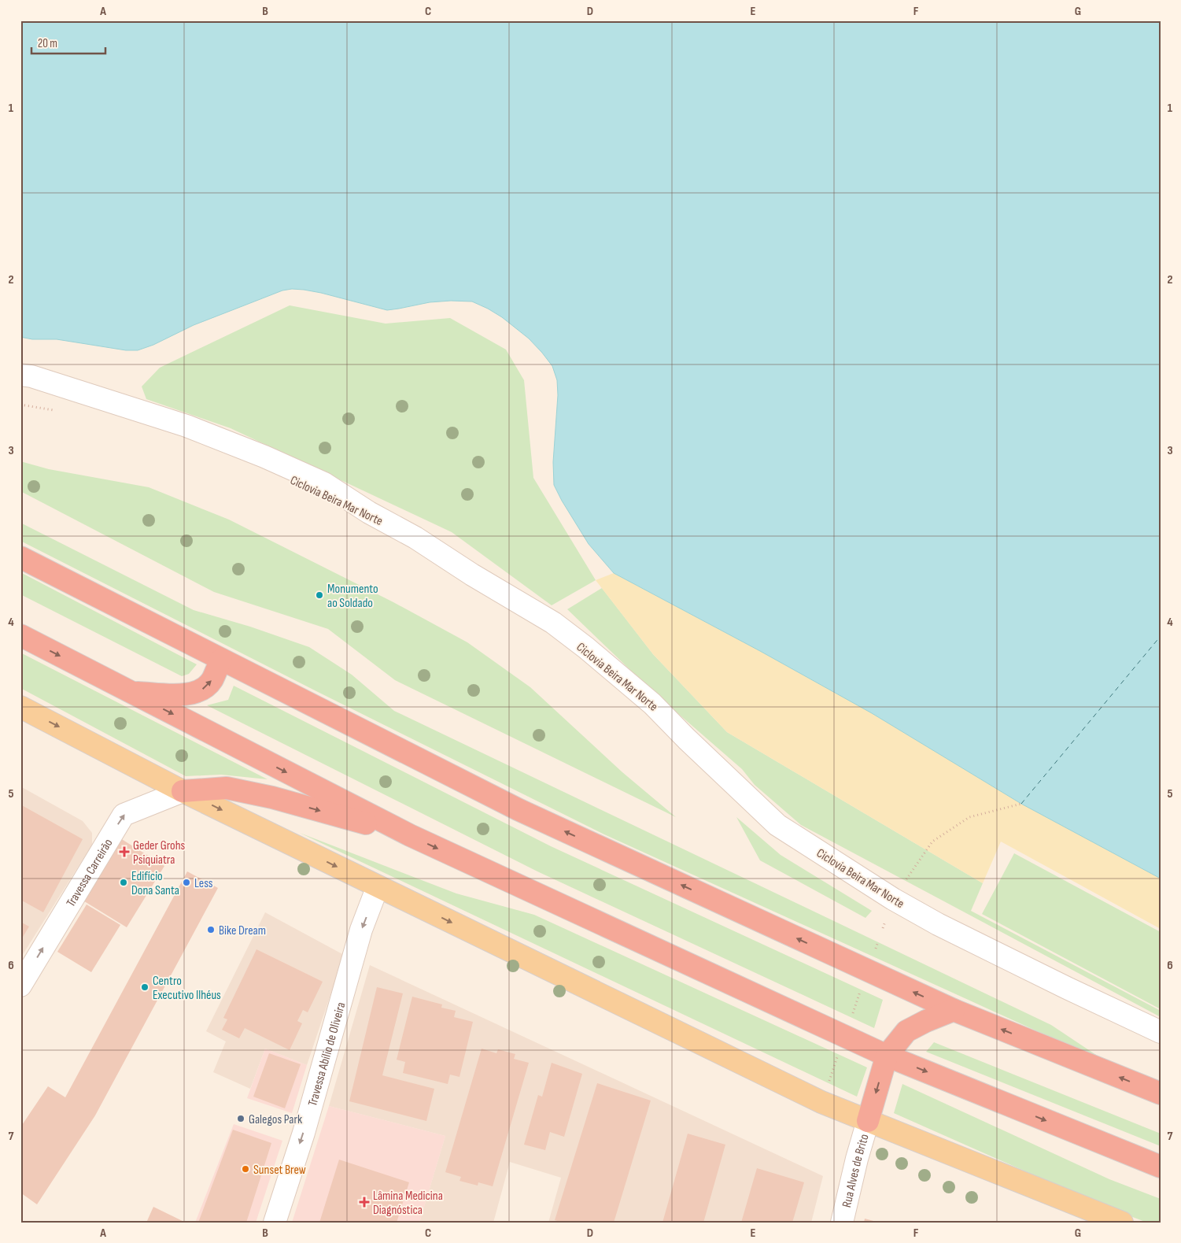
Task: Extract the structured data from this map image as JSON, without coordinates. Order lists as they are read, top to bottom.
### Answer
{
  "streets": {
    "street": ["Travessa Carreirão", "Travessa Abílio de Oliveira", "Rua Alves de Brito"]
  },
  "one_way": ["Travessa Carreirão", "Travessa Abílio de Oliveira"],
  "places": {
    "other": [
      "Monumento ao Soldado",
      "Edifício Dona Santa",
      "Less",
      "Bike Dream",
      "Centro Executivo Ilhéus",
      "Galegos Park",
      "Sunset Brew"
    ],
    "health": ["Geder Grohs Psiquiatra", "Lâmina Medicina Diagnóstica"]
  },
  "scale_bar": "20 m",
  "grid": {
    "columns": [
      "A",
      "B",
      "C",
      "D",
      "E",
      "F",
      "G"
    ],
    "rows": [
      "1",
      "2",
      "3",
      "4",
      "5",
      "6",
      "7"
    ]
  }
}
